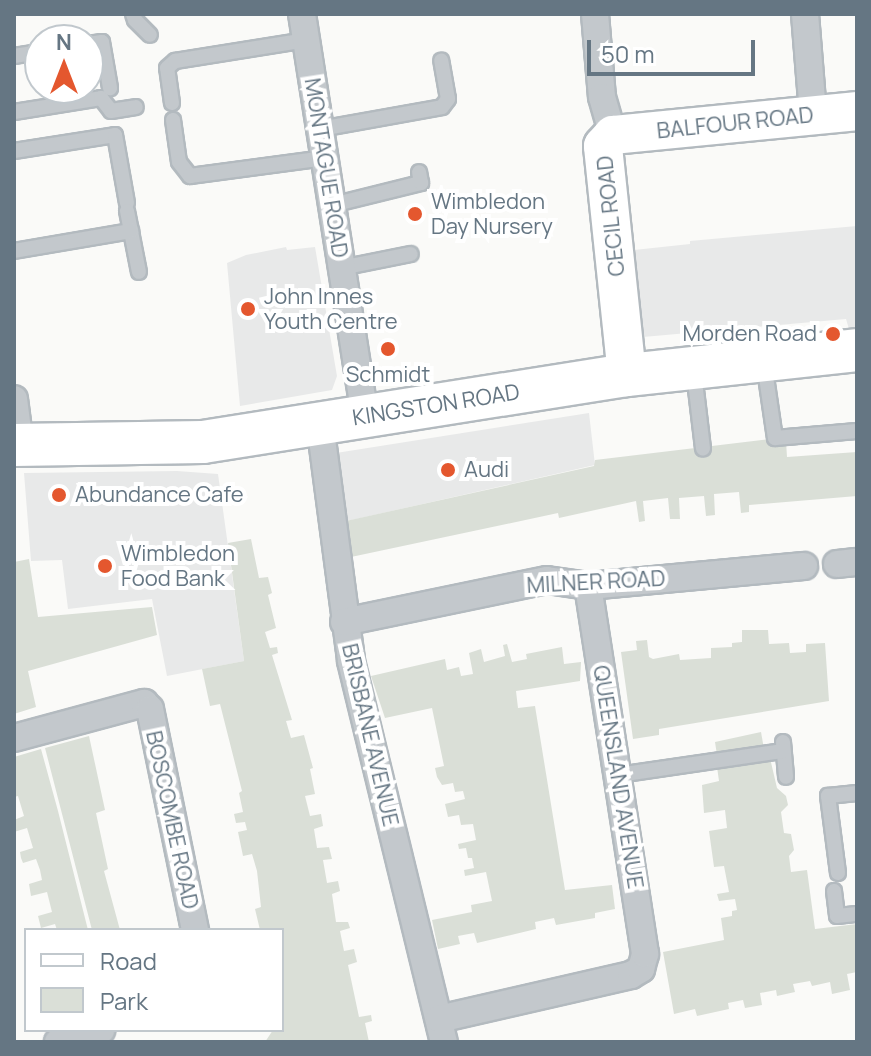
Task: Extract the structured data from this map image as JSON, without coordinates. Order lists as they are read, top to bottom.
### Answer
{
  "streets": {
    "main road": ["KINGSTON ROAD"],
    "street": [
      "BALFOUR ROAD",
      "MONTAGUE ROAD",
      "CECIL ROAD",
      "MILNER ROAD",
      "BRISBANE AVENUE",
      "QUEENSLAND AVENUE",
      "BOSCOMBE ROAD"
    ]
  },
  "crossings": [
    ["BALFOUR ROAD", "CECIL ROAD"],
    ["MONTAGUE ROAD", "KINGSTON ROAD"],
    ["CECIL ROAD", "KINGSTON ROAD"],
    ["KINGSTON ROAD", "BRISBANE AVENUE"],
    ["MILNER ROAD", "BRISBANE AVENUE"],
    ["MILNER ROAD", "QUEENSLAND AVENUE"],
    ["BRISBANE AVENUE", "QUEENSLAND AVENUE"]
  ],
  "places": [
    "Wimbledon Day Nursery",
    "John Innes Youth Centre",
    "Morden Road",
    "Schmidt",
    "Audi",
    "Abundance Cafe",
    "Wimbledon Food Bank"
  ],
  "legend": ["Road", "Park"],
  "scale_bar": "50 m",
  "north": "top"
}
